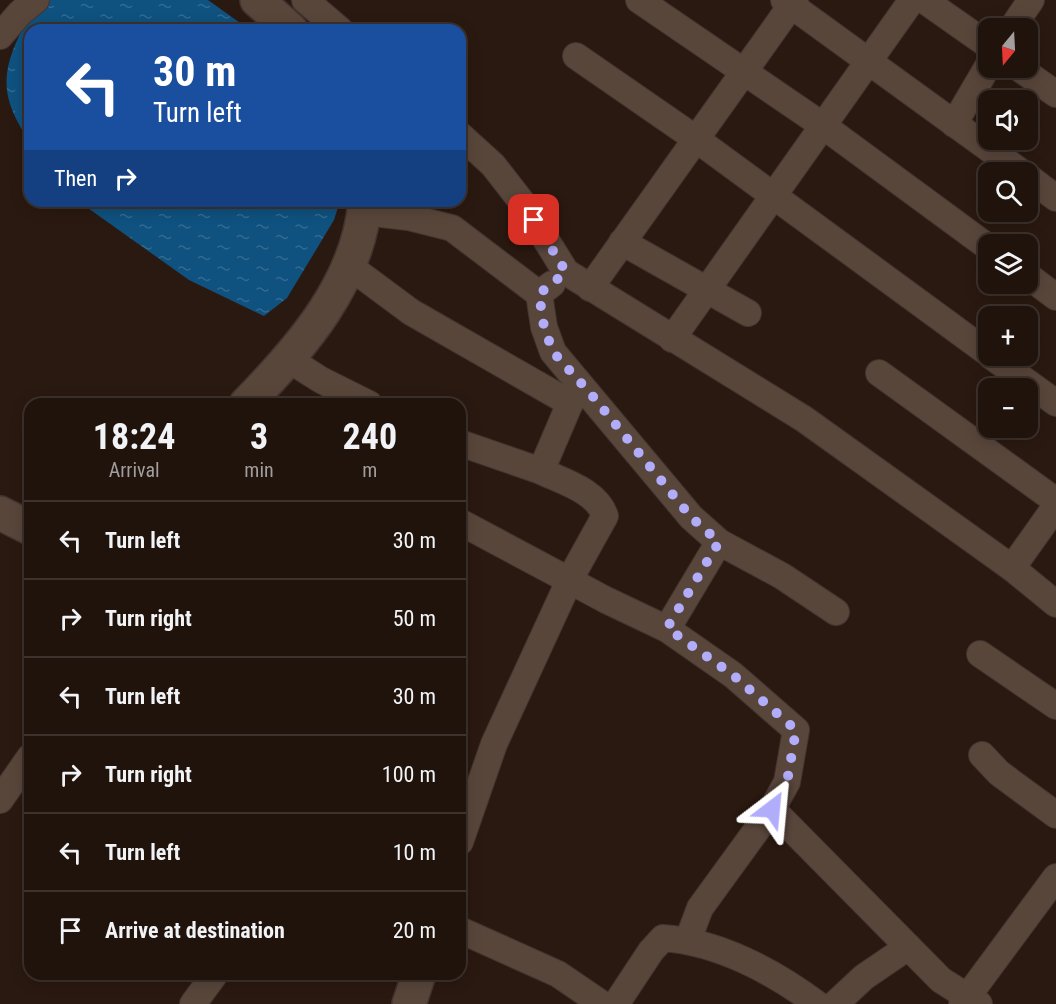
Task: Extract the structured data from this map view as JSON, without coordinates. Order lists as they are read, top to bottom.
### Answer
{
  "north": "bottom",
  "page": {
    "map_buttons": ["+", "−"],
    "turn": ["30 m", "Turn left"],
    "then": "Then",
    "eta": [
      "18:24",
      "Arrival",
      "3",
      "min",
      "240",
      "m"
    ],
    "list": [
      {
        "name": "Turn left",
        "value": "30 m"
      },
      {
        "name": "Turn right",
        "value": "50 m"
      },
      {
        "name": "Turn left",
        "value": "30 m"
      },
      {
        "name": "Turn right",
        "value": "100 m"
      },
      {
        "name": "Turn left",
        "value": "10 m"
      },
      {
        "name": "Arrive at destination",
        "value": "20 m"
      }
    ]
  }
}
